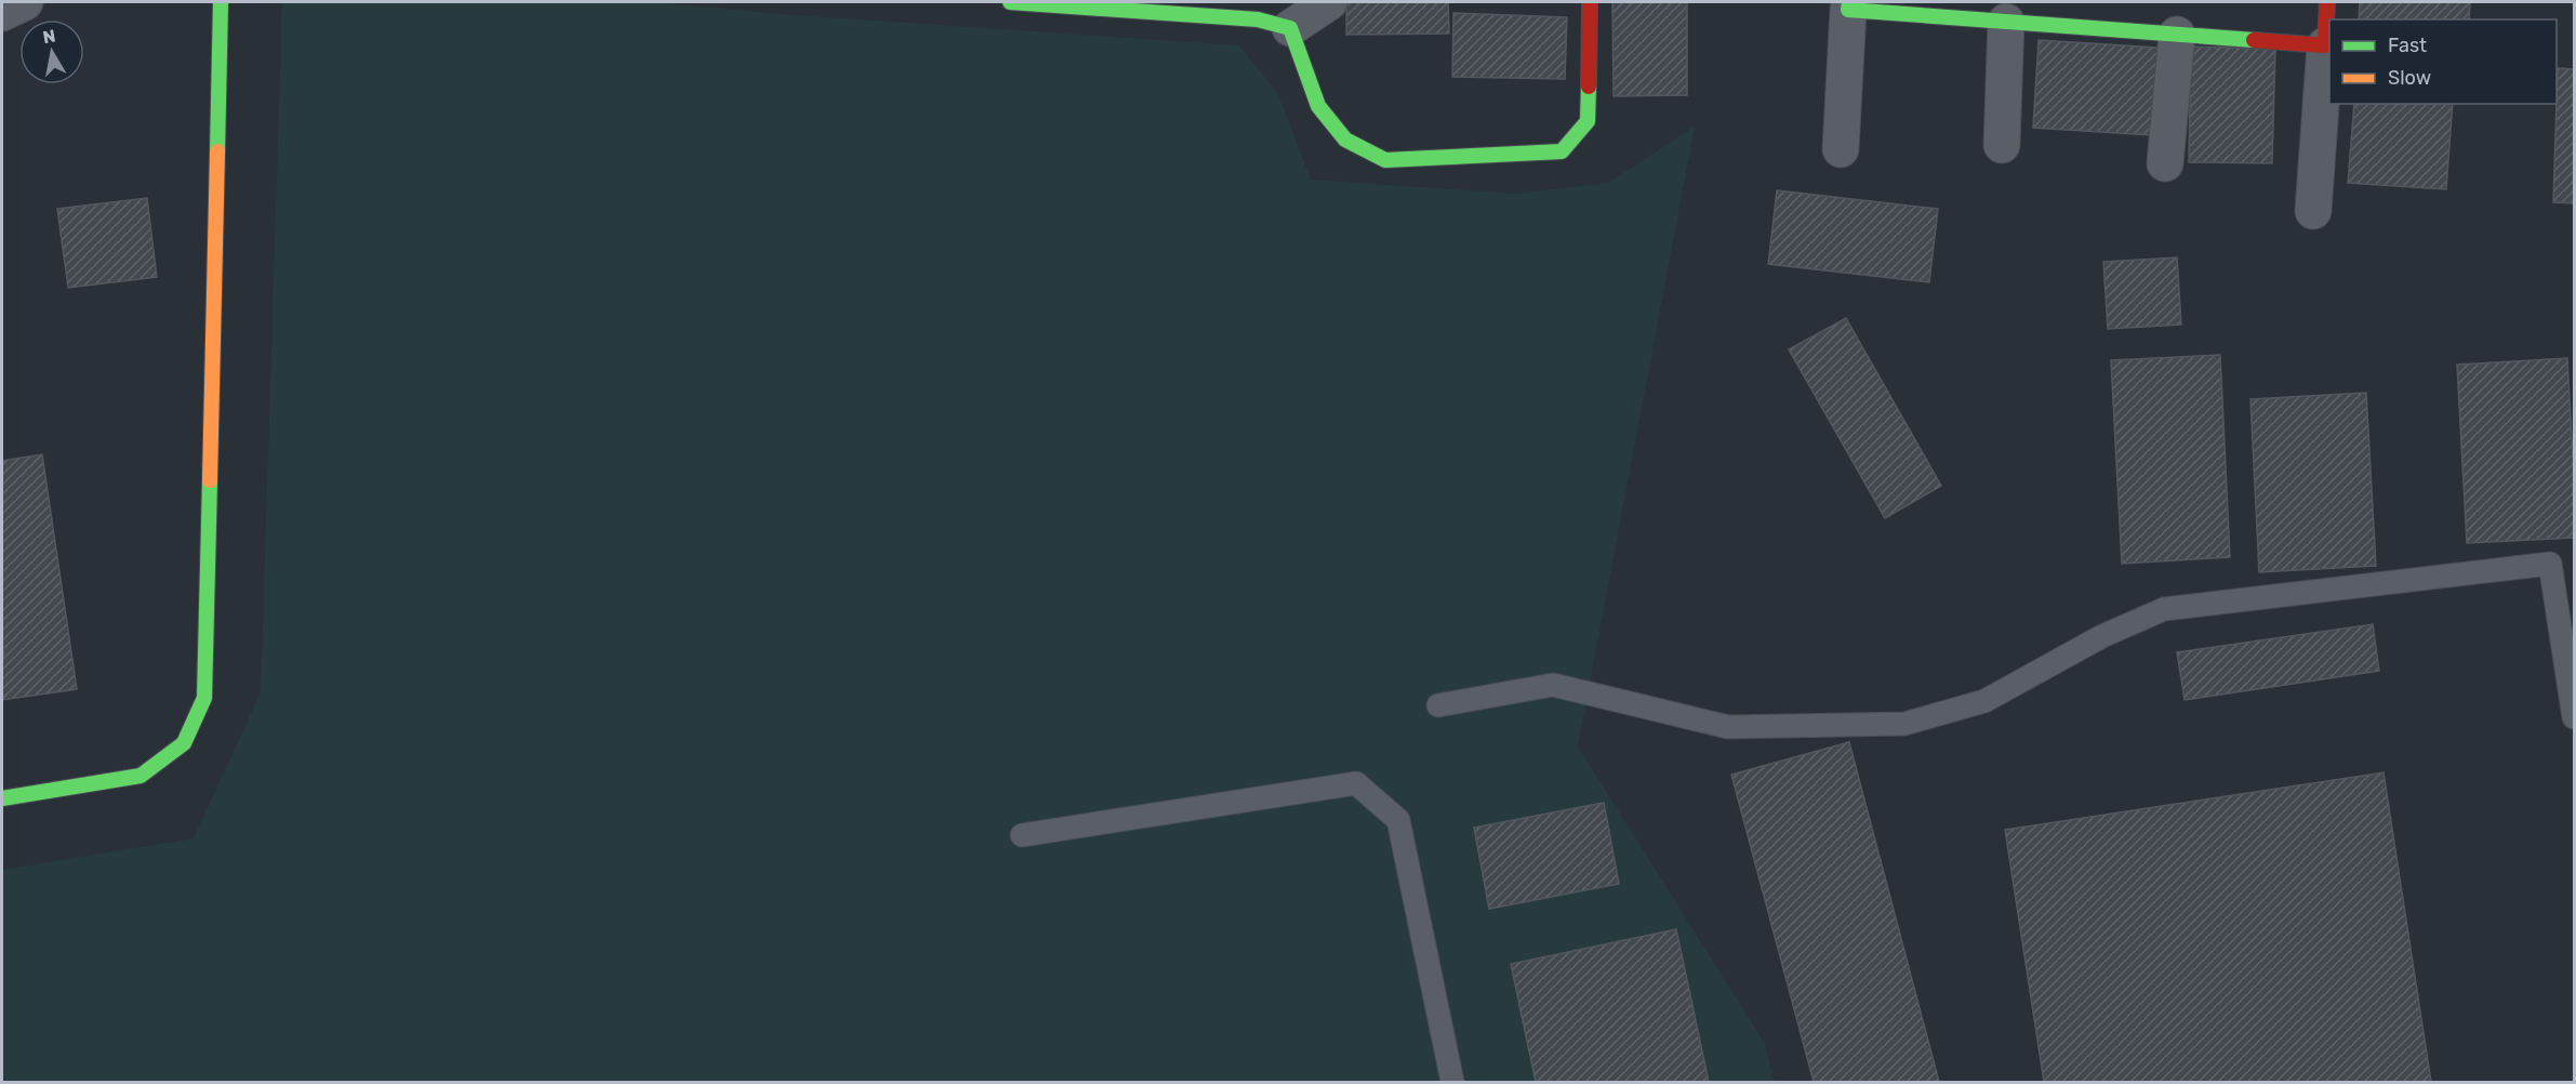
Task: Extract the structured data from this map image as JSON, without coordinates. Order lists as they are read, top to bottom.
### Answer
{
  "legend": ["Fast", "Slow"],
  "north": "top"
}
